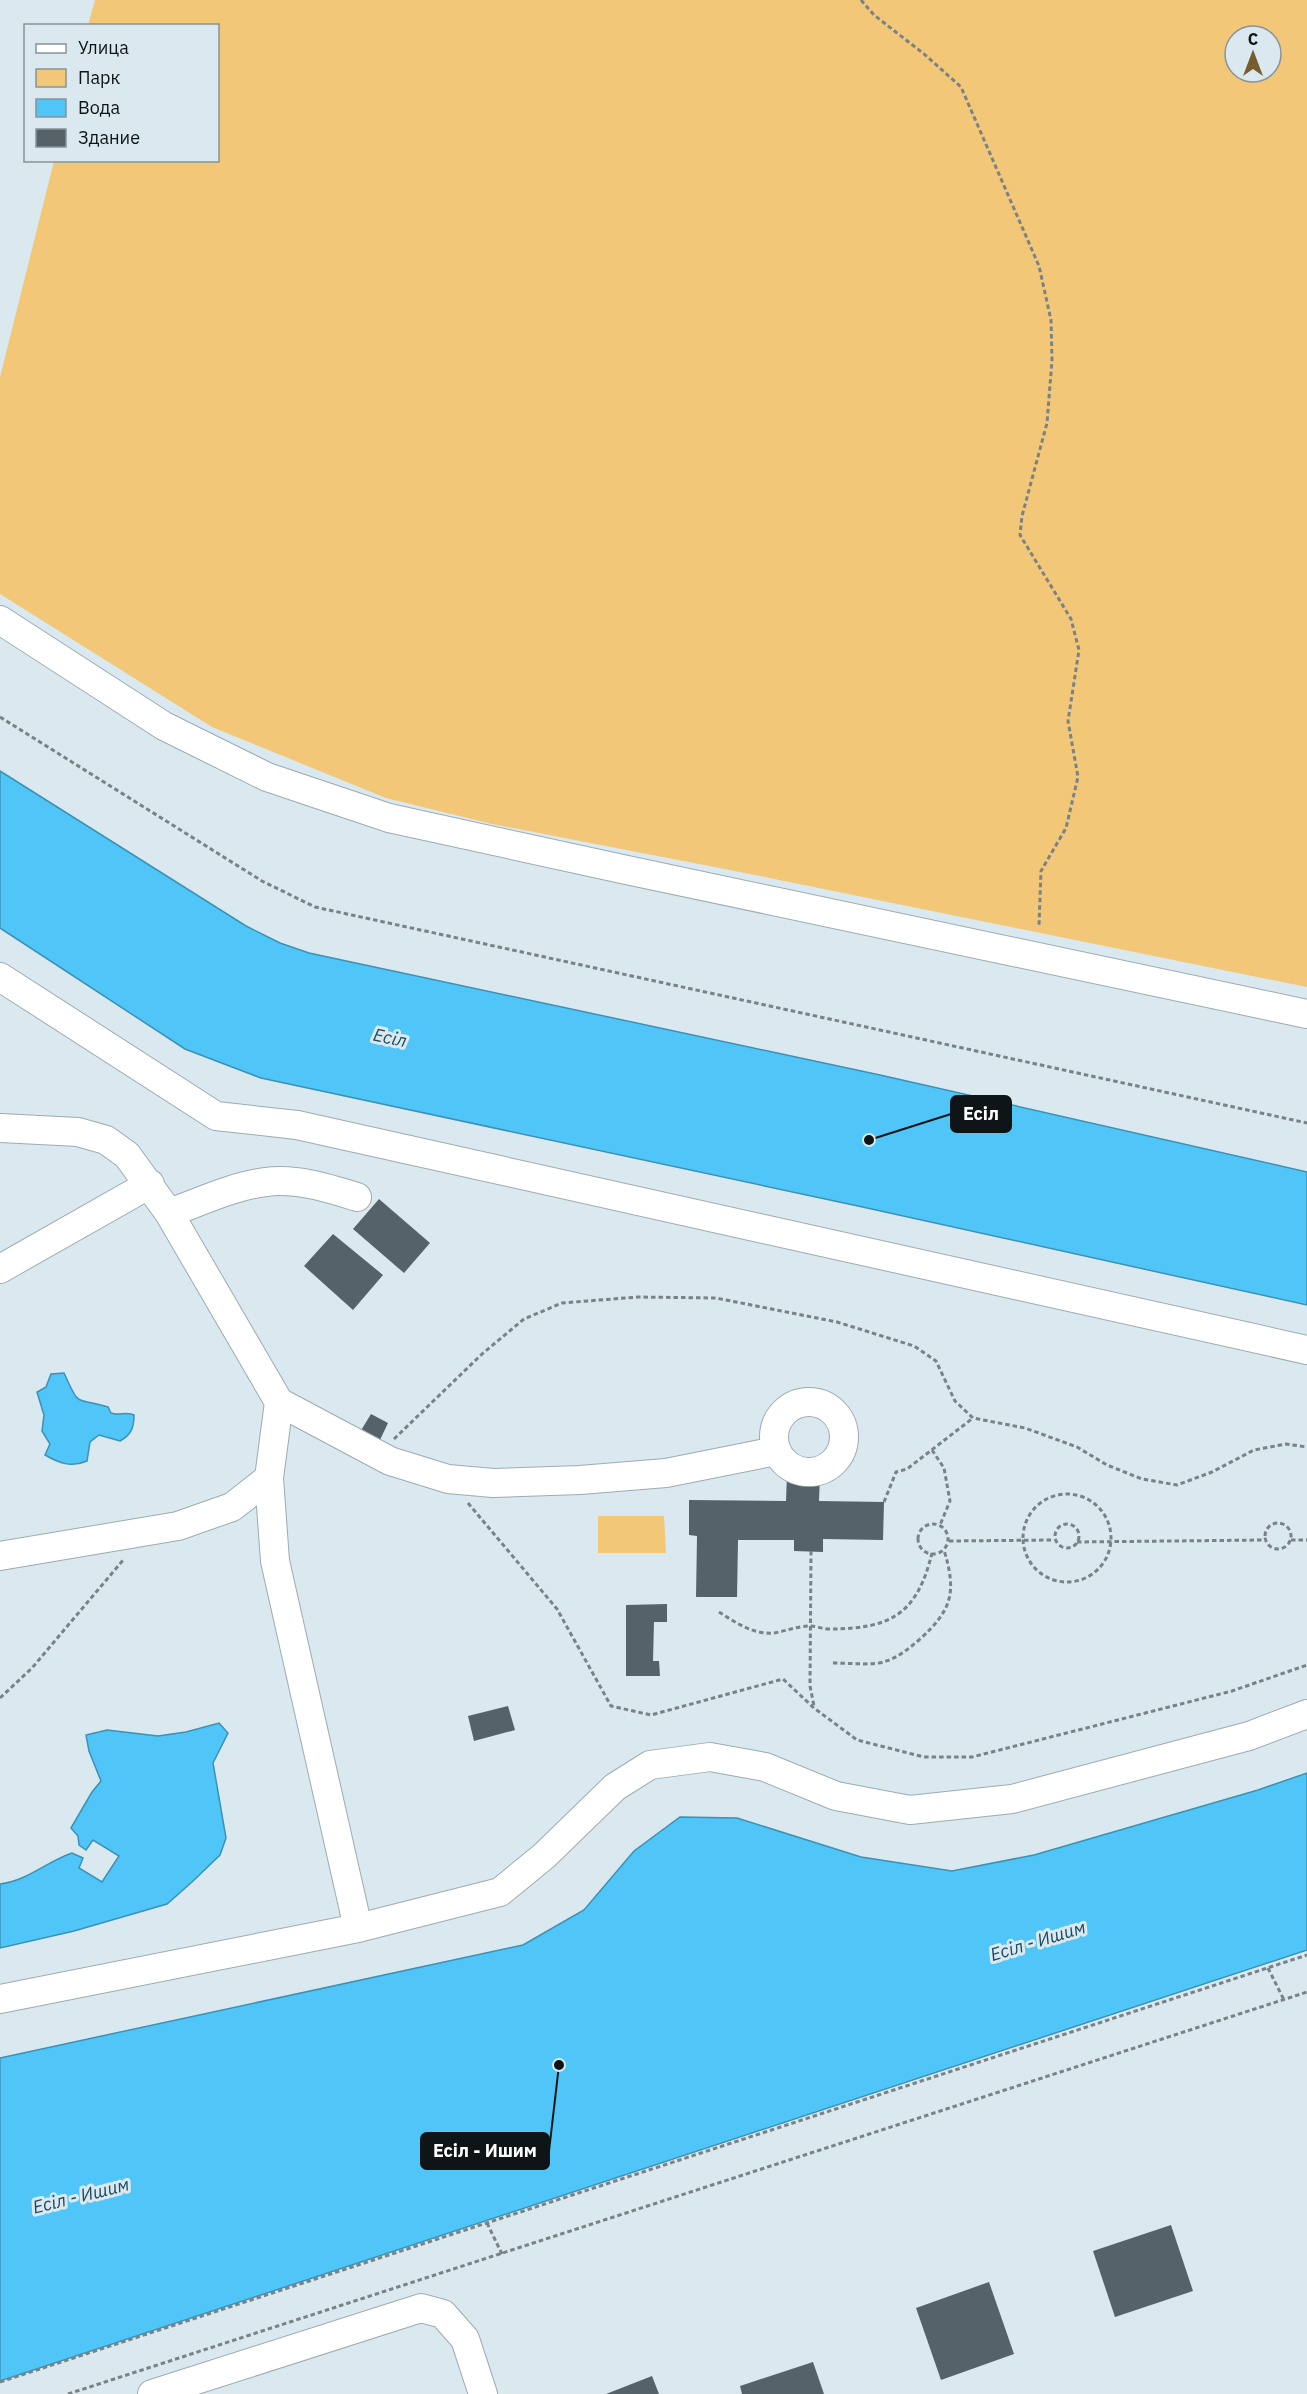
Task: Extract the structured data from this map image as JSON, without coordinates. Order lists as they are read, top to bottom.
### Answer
{
  "water": ["Есіл", "Есіл - Ишим"],
  "places": ["Есіл", "Есіл - Ишим"],
  "legend": [
    "Улица",
    "Парк",
    "Вода",
    "Здание"
  ],
  "north": "top"
}
